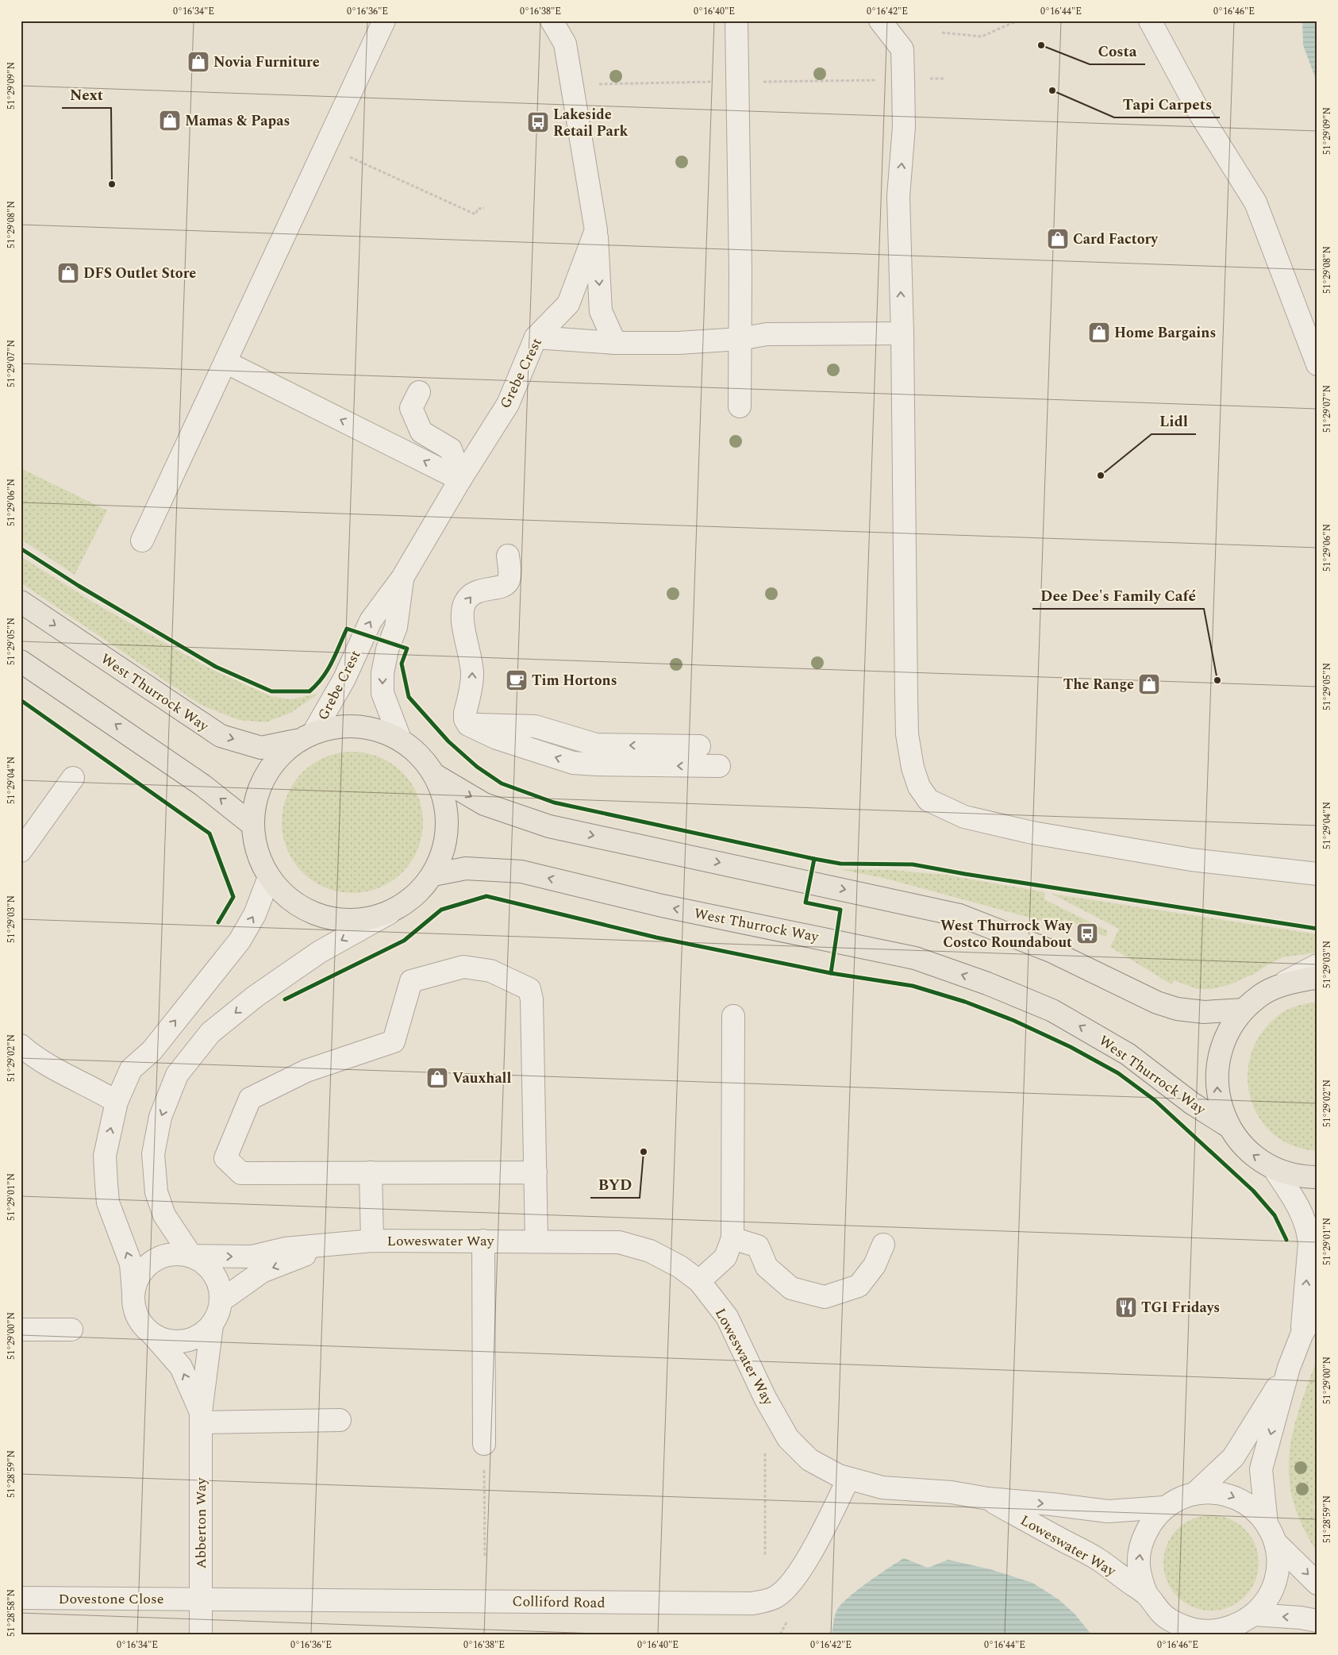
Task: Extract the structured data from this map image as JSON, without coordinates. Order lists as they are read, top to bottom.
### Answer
{
  "streets": {
    "main road": ["West Thurrock Way"],
    "street": [
      "Grebe Crest",
      "Loweswater Way",
      "Abberton Way",
      "Dovestone Close",
      "Colliford Road"
    ]
  },
  "crossings": [
    ["Grebe Crest", "West Thurrock Way"],
    ["Loweswater Way", "Abberton Way"],
    ["Loweswater Way", "Colliford Road"],
    ["Abberton Way", "Dovestone Close"],
    ["Abberton Way", "Colliford Road"],
    ["Dovestone Close", "Colliford Road"]
  ],
  "places": {
    "other": [
      "Costa",
      "Tapi Carpets",
      "Next",
      "Lidl",
      "Dee Dee's Family Café",
      "BYD"
    ],
    "shop": [
      "Novia Furniture",
      "Mamas & Papas",
      "Card Factory",
      "DFS Outlet Store",
      "Home Bargains",
      "The Range",
      "Vauxhall"
    ],
    "bus stop": ["Lakeside Retail Park", "West Thurrock Way Costco Roundabout"],
    "cafe": ["Tim Hortons"],
    "restaurant": ["TGI Fridays"]
  },
  "coordinates": [
    "0°16'34\"E",
    "0°16'36\"E",
    "0°16'38\"E",
    "0°16'40\"E",
    "0°16'42\"E",
    "0°16'44\"E",
    "0°16'46\"E",
    "51°29'09\"N",
    "51°29'08\"N",
    "51°29'07\"N",
    "51°29'06\"N",
    "51°29'05\"N",
    "51°29'04\"N",
    "51°29'03\"N",
    "51°29'02\"N",
    "51°29'01\"N",
    "51°29'00\"N",
    "51°28'59\"N",
    "51°28'58\"N"
  ]
}
